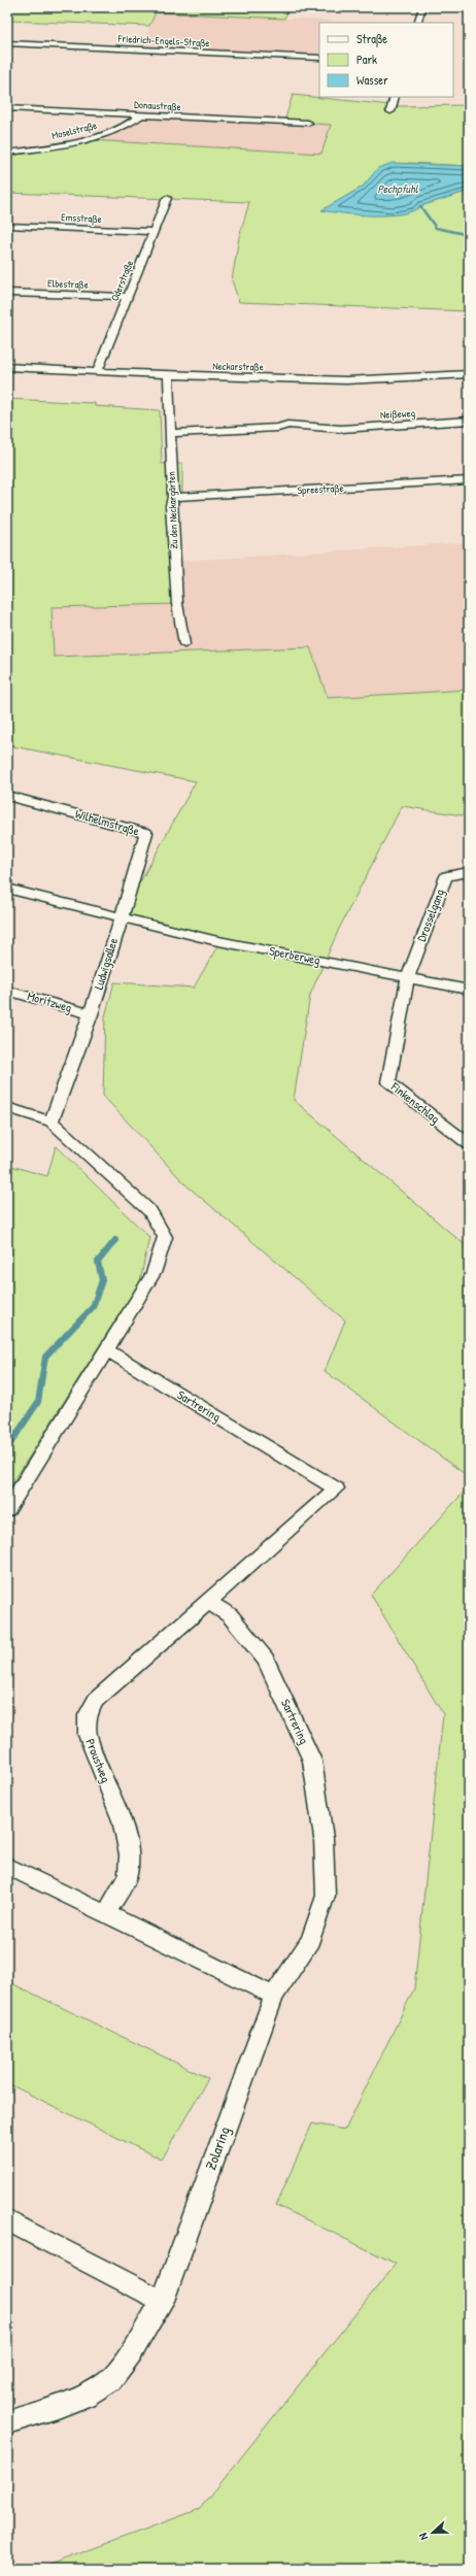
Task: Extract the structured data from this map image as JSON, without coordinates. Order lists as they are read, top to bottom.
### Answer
{
  "streets": {
    "street": [
      "Friedrich-Engels-Straße",
      "Donaustraße",
      "Moselstraße",
      "Emsstraße",
      "Oderstraße",
      "Elbestraße",
      "Neckarstraße",
      "Neißeweg",
      "Spreestraße",
      "Zu den Neckargärten",
      "Wilhelmstraße",
      "Drosselgang",
      "Sperberweg",
      "Ludwigsallee",
      "Moritzweg",
      "Finkenschlag",
      "Sartrering",
      "Proustweg",
      "Zolaring"
    ]
  },
  "crossings": [
    ["Donaustraße", "Moselstraße"],
    ["Emsstraße", "Oderstraße"],
    ["Oderstraße", "Elbestraße"],
    ["Oderstraße", "Neckarstraße"],
    ["Neckarstraße", "Zu den Neckargärten"],
    ["Neißeweg", "Zu den Neckargärten"],
    ["Spreestraße", "Zu den Neckargärten"],
    ["Wilhelmstraße", "Sperberweg"],
    ["Wilhelmstraße", "Ludwigsallee"],
    ["Drosselgang", "Sperberweg"],
    ["Drosselgang", "Finkenschlag"],
    ["Sperberweg", "Ludwigsallee"],
    ["Sperberweg", "Finkenschlag"],
    ["Ludwigsallee", "Moritzweg"],
    ["Sartrering", "Proustweg"],
    ["Sartrering", "Zolaring"]
  ],
  "water": ["Pechpfuhl"],
  "legend": ["Straße", "Park", "Wasser"],
  "north": "left"
}
